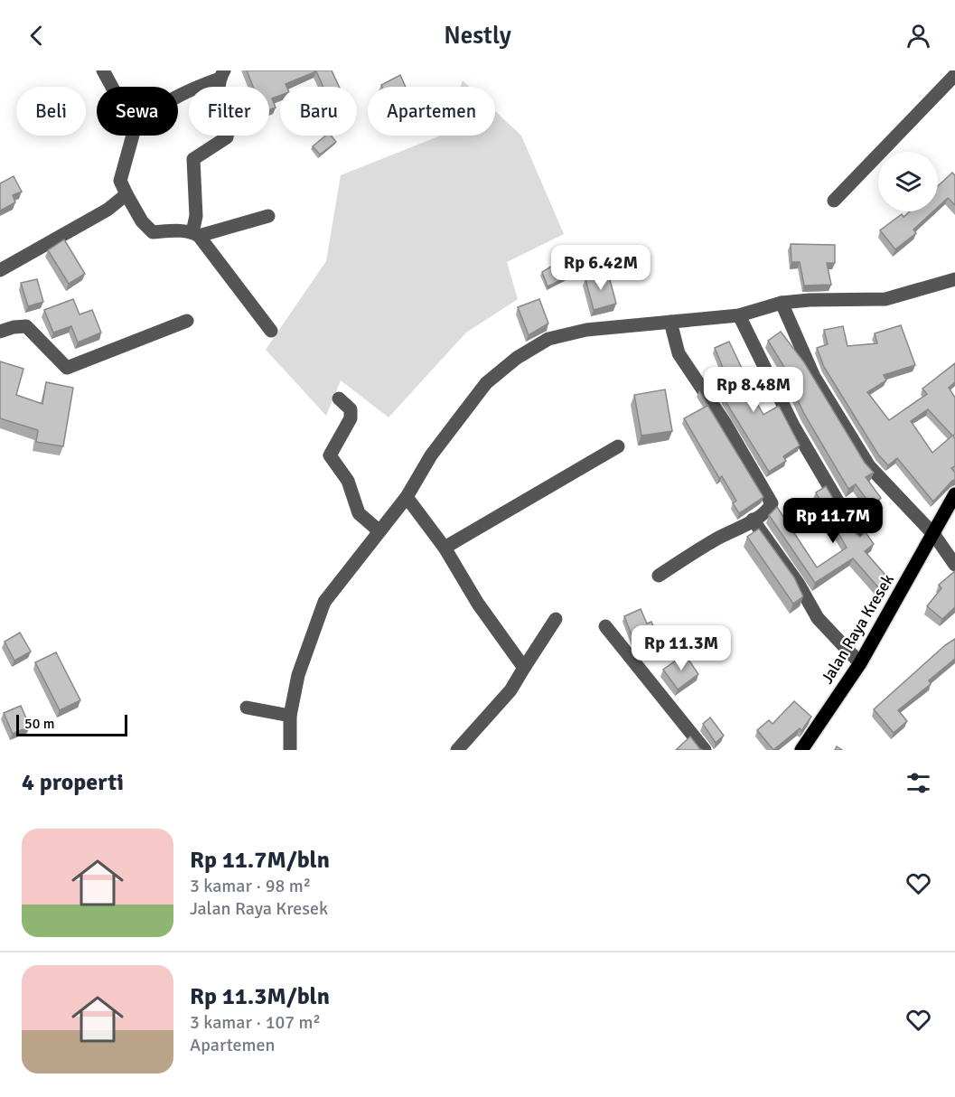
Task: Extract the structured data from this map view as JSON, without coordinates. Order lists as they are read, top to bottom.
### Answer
{
  "streets": {
    "main road": ["Jalan Raya Kresek"]
  },
  "scale_bar": "50 m",
  "page": {
    "header": "Nestly",
    "chip": [
      "Beli",
      "Sewa",
      "Filter",
      "Baru",
      "Apartemen"
    ],
    "price": [
      "Rp 6.42M",
      "Rp 8.48M",
      "Rp 11.7M",
      "Rp 11.3M"
    ],
    "scale": "50 m",
    "heading": "4 properti",
    "list": [
      {
        "name": "Rp 11.7M/bln",
        "note": "3 kamar · 98 m² · Jalan Raya Kresek"
      },
      {
        "name": "Rp 11.3M/bln",
        "note": "3 kamar · 107 m² · Apartemen"
      }
    ]
  }
}
